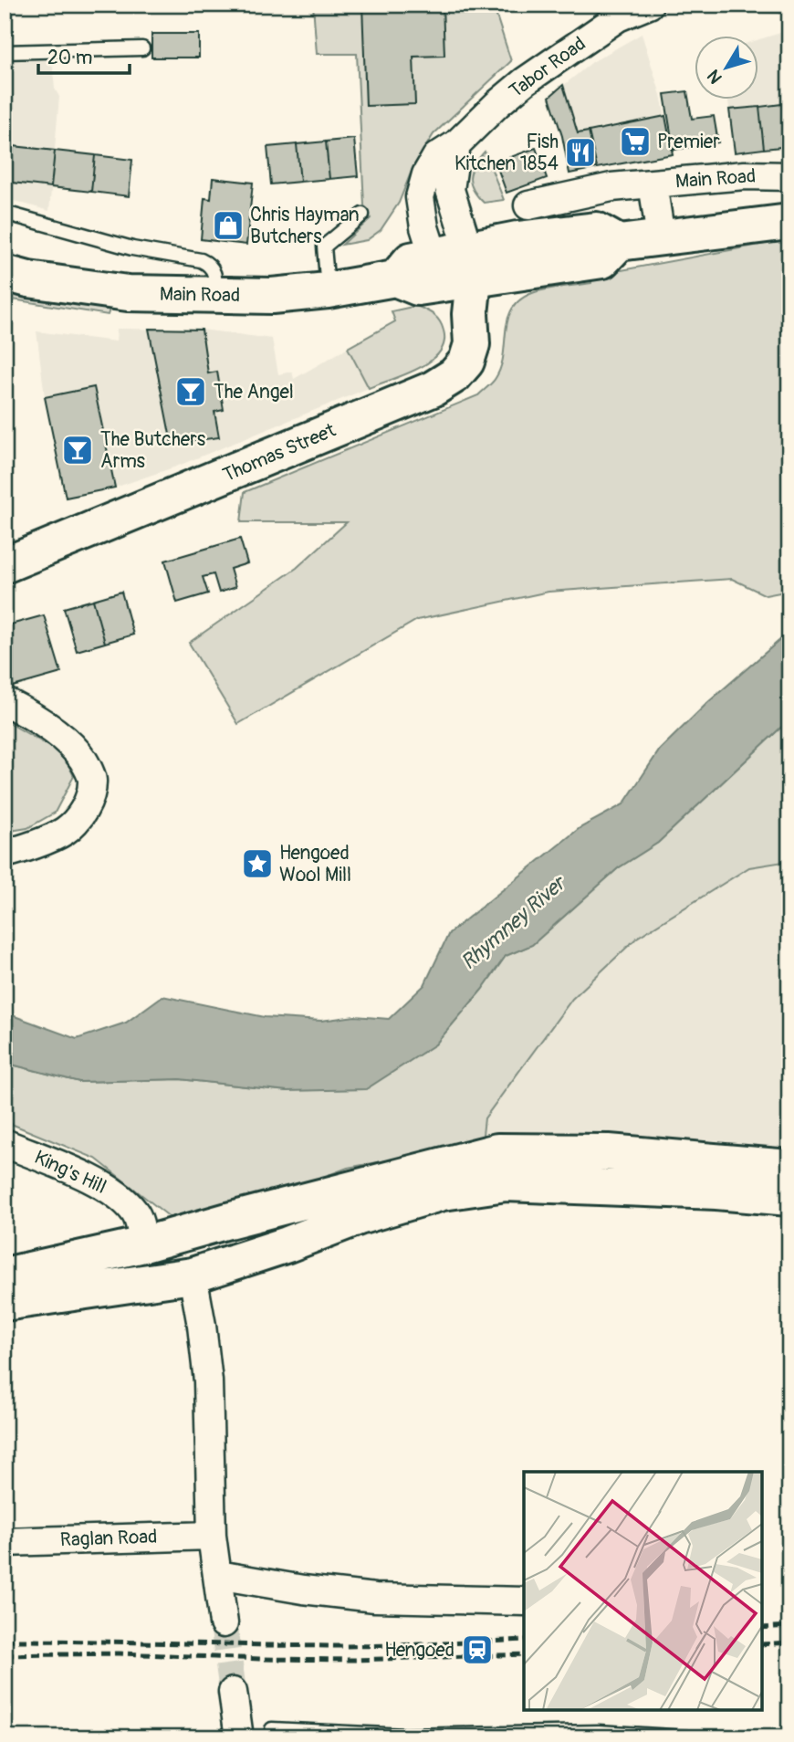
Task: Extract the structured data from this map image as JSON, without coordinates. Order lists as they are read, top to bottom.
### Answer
{
  "streets": {
    "main road": ["Main Road", "Thomas Street"],
    "street": ["Tabor Road", "King's Hill", "Raglan Road"]
  },
  "crossings": [
    ["Tabor Road", "Main Road"],
    ["Tabor Road", "Thomas Street"],
    ["Main Road", "Thomas Street"]
  ],
  "water": ["Rhymney River"],
  "places": {
    "supermarket": ["Premier"],
    "restaurant": ["Fish Kitchen 1854"],
    "shop": ["Chris Hayman Butchers"],
    "bar": ["The Angel", "The Butchers Arms"],
    "place": ["Hengoed Wool Mill"],
    "station": ["Hengoed"]
  },
  "scale_bar": "20 m",
  "north": "bottom left"
}
